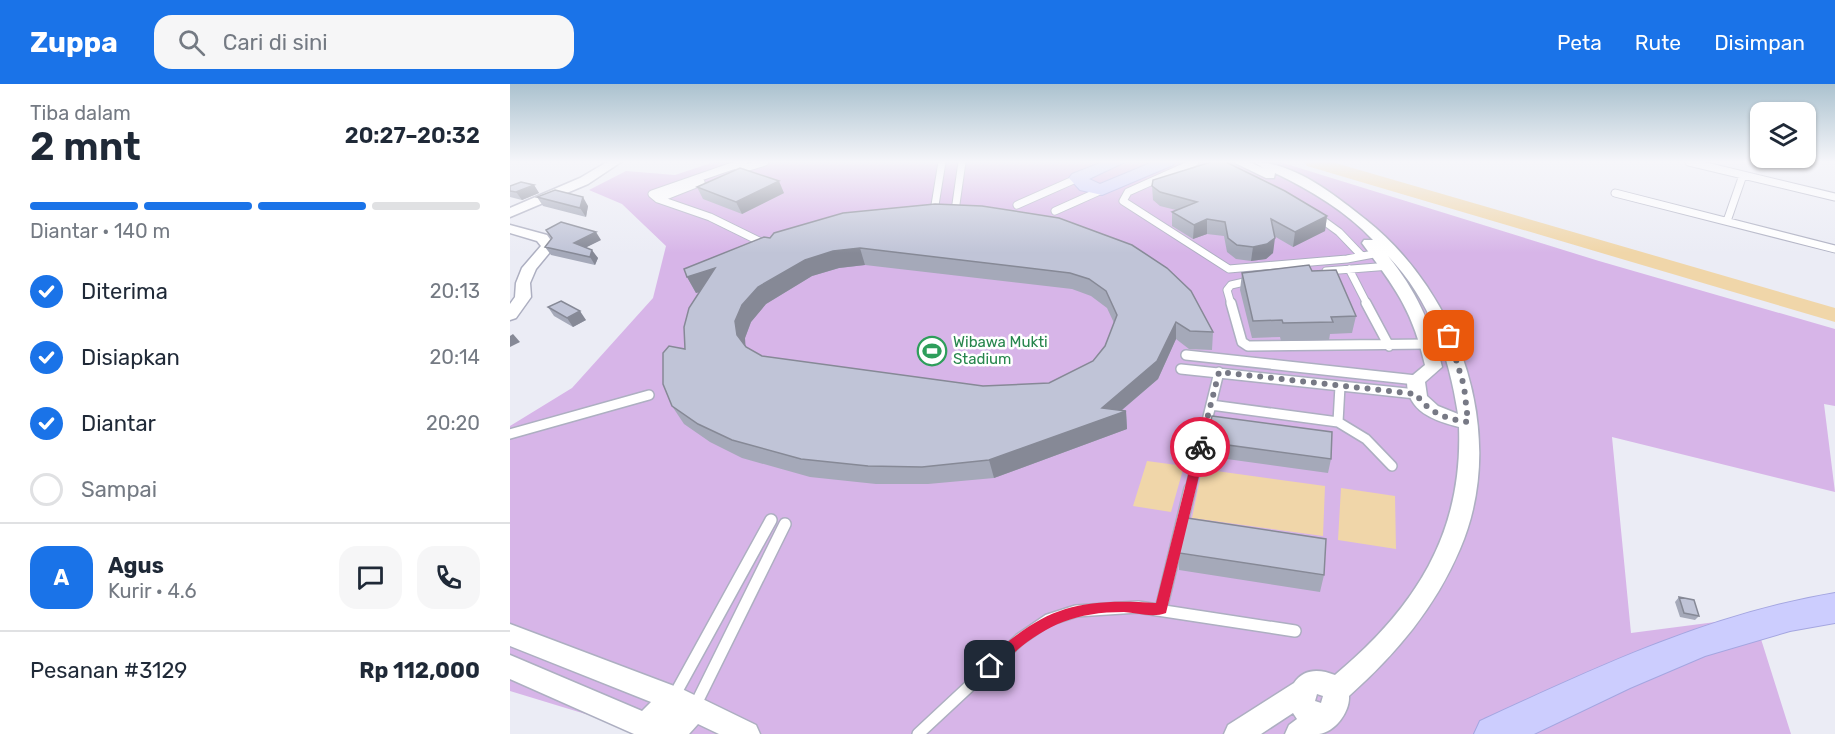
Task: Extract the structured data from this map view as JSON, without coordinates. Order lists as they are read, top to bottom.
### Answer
{
  "places": {
    "sports": ["Wibawa Mukti Stadium"]
  },
  "page": {
    "header": "Zuppa",
    "search": "Cari di sini",
    "nav": ["Peta", "Rute", "Disimpan"],
    "heading": ["2 mnt", "Tiba dalam", "20:27–20:32"],
    "panel": [
      "Agus",
      "Kurir · 4.6",
      "Pesanan #3129",
      "Rp 112,000"
    ],
    "bar": "Diantar · 140 m",
    "list": [
      ["Diterima", "20:13"],
      ["Disiapkan", "20:14"],
      ["Diantar", "20:20"],
      "Sampai"
    ],
    "round": "A"
  }
}
